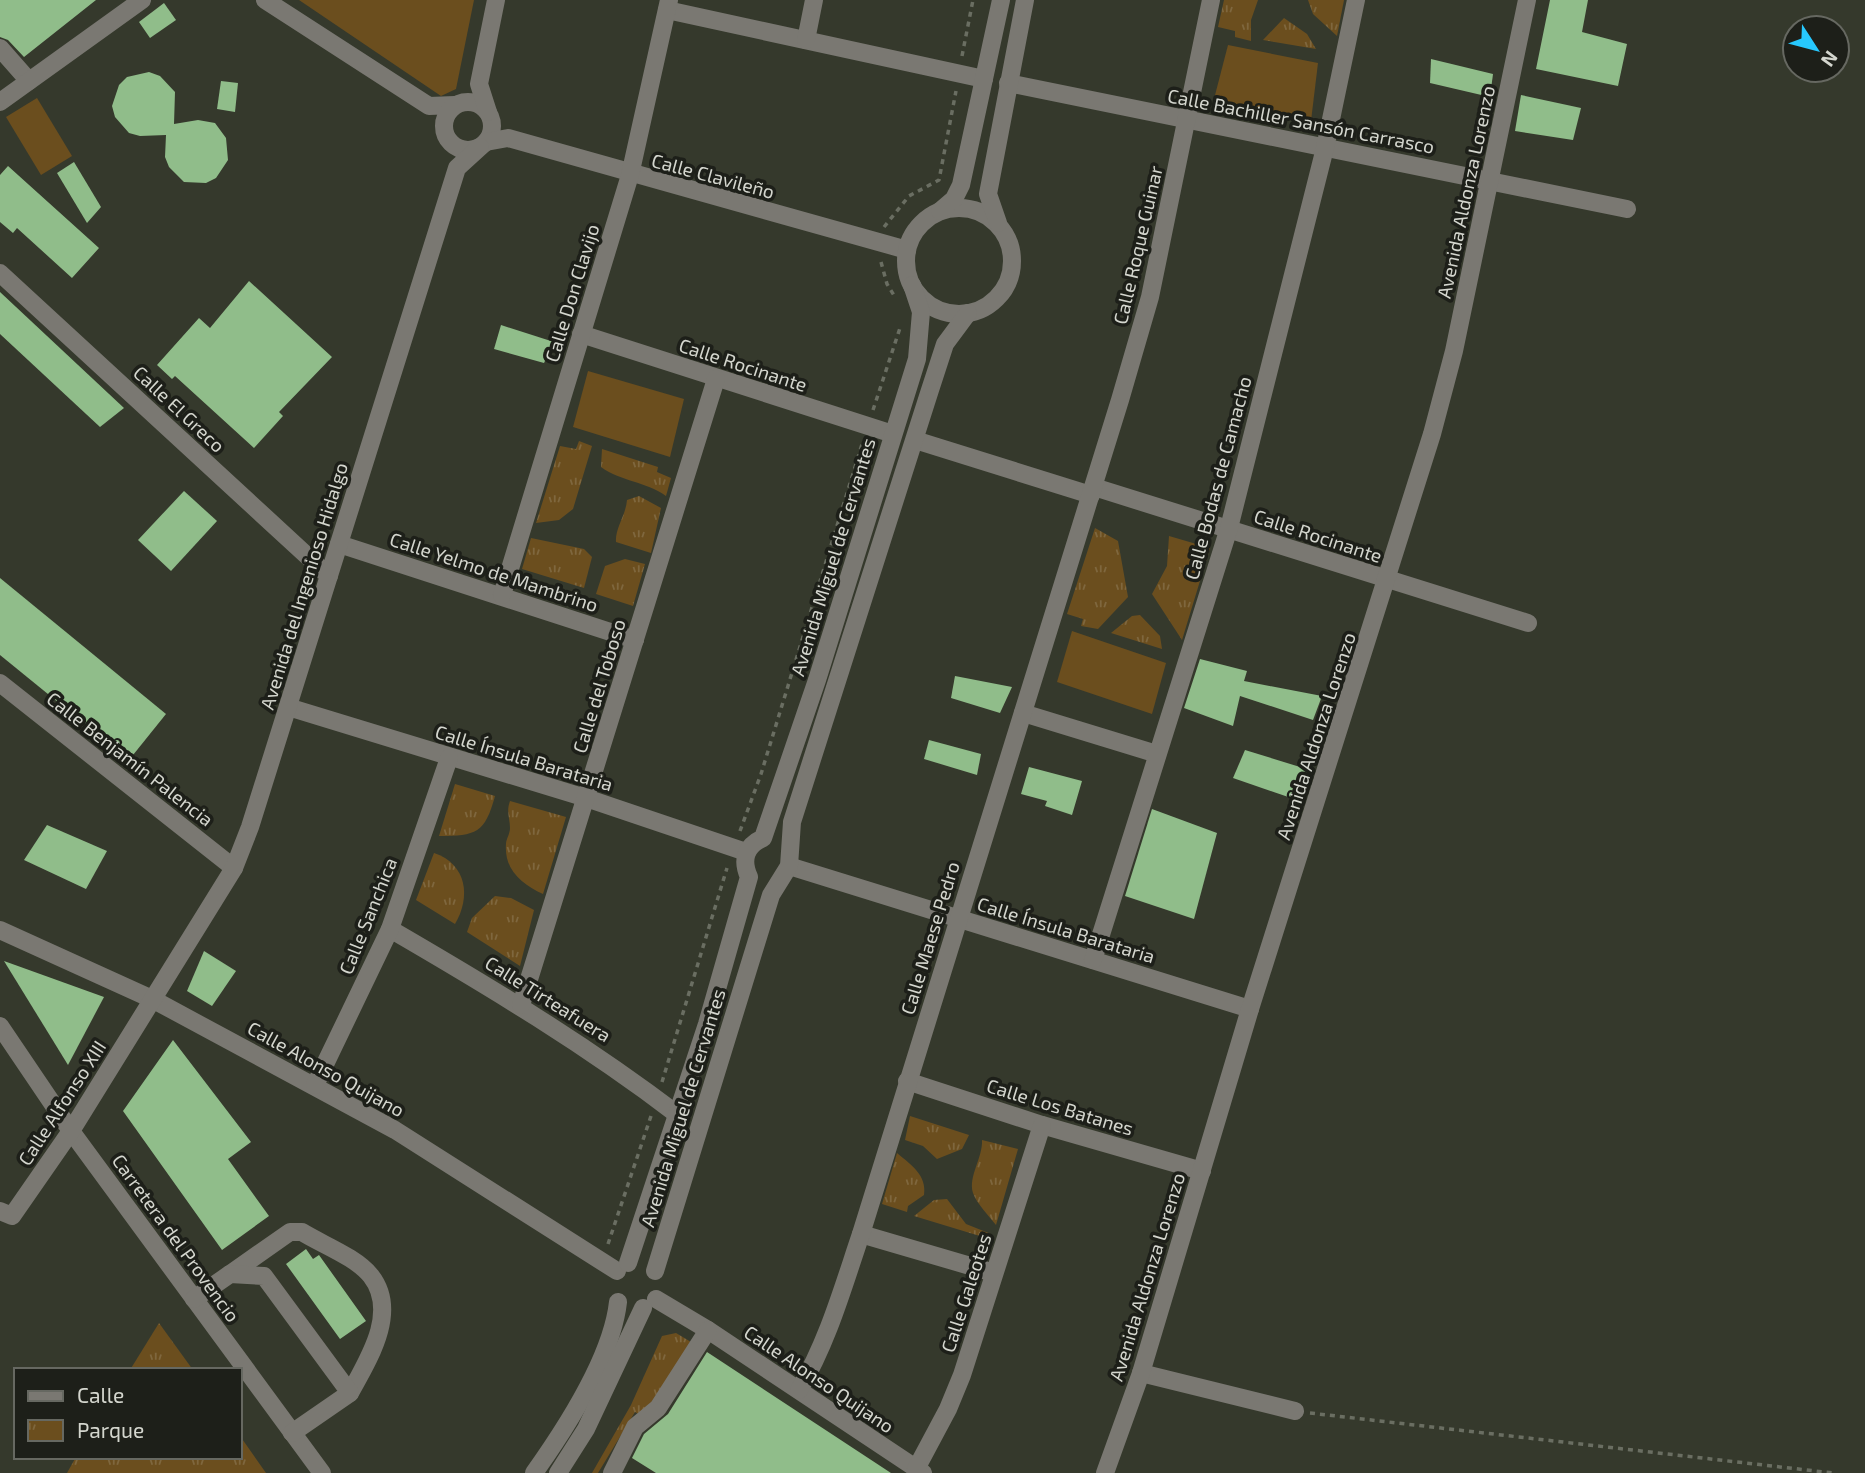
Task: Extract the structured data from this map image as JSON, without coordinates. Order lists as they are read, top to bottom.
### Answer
{
  "streets": {
    "street": [
      "Calle Bachiller Sansón Carrasco",
      "Calle Clavileño",
      "Avenida Aldonza Lorenzo",
      "Calle Roque Guinar",
      "Calle Don Clavijo",
      "Calle Rocinante",
      "Calle El Greco",
      "Calle Bodas de Camacho",
      "Avenida Miguel de Cervantes",
      "Calle Yelmo de Mambrino",
      "Avenida del Ingenioso Hidalgo",
      "Calle del Toboso",
      "Calle Ínsula Barataria",
      "Calle Benjamín Palencia",
      "Calle Sanchica",
      "Calle Maese Pedro",
      "Calle Tirteafuera",
      "Calle Alonso Quijano",
      "Calle Alfonso XIII",
      "Calle Los Batanes",
      "Carretera del Provencio",
      "Calle Galeotes"
    ]
  },
  "crossings": [
    ["Calle Bachiller Sansón Carrasco", "Avenida Aldonza Lorenzo"],
    ["Calle Bachiller Sansón Carrasco", "Calle Roque Guinar"],
    ["Calle Bachiller Sansón Carrasco", "Calle Bodas de Camacho"],
    ["Calle Clavileño", "Calle Don Clavijo"],
    ["Calle Clavileño", "Avenida Miguel de Cervantes"],
    ["Avenida Aldonza Lorenzo", "Calle Rocinante"],
    ["Avenida Aldonza Lorenzo", "Calle Ínsula Barataria"],
    ["Avenida Aldonza Lorenzo", "Calle Los Batanes"],
    ["Calle Roque Guinar", "Calle Rocinante"],
    ["Calle Roque Guinar", "Calle Maese Pedro"],
    ["Calle Don Clavijo", "Calle Rocinante"],
    ["Calle Don Clavijo", "Calle Yelmo de Mambrino"],
    ["Calle Rocinante", "Calle Bodas de Camacho"],
    ["Calle Rocinante", "Avenida Miguel de Cervantes"],
    ["Calle Rocinante", "Calle del Toboso"],
    ["Calle Rocinante", "Calle Maese Pedro"],
    ["Calle El Greco", "Avenida del Ingenioso Hidalgo"],
    ["Calle Bodas de Camacho", "Calle Ínsula Barataria"],
    ["Avenida Miguel de Cervantes", "Calle Ínsula Barataria"],
    ["Avenida Miguel de Cervantes", "Calle Tirteafuera"],
    ["Avenida Miguel de Cervantes", "Calle Alonso Quijano"],
    ["Calle Yelmo de Mambrino", "Avenida del Ingenioso Hidalgo"],
    ["Calle Yelmo de Mambrino", "Calle del Toboso"],
    ["Avenida del Ingenioso Hidalgo", "Calle Ínsula Barataria"],
    ["Avenida del Ingenioso Hidalgo", "Calle Benjamín Palencia"],
    ["Avenida del Ingenioso Hidalgo", "Calle Alonso Quijano"],
    ["Avenida del Ingenioso Hidalgo", "Calle Alfonso XIII"],
    ["Calle del Toboso", "Calle Ínsula Barataria"],
    ["Calle del Toboso", "Calle Tirteafuera"],
    ["Calle Ínsula Barataria", "Calle Sanchica"],
    ["Calle Ínsula Barataria", "Calle Maese Pedro"],
    ["Calle Sanchica", "Calle Tirteafuera"],
    ["Calle Sanchica", "Calle Alonso Quijano"],
    ["Calle Maese Pedro", "Calle Alonso Quijano"],
    ["Calle Maese Pedro", "Calle Los Batanes"],
    ["Calle Alonso Quijano", "Calle Alfonso XIII"],
    ["Calle Alonso Quijano", "Calle Galeotes"],
    ["Calle Alfonso XIII", "Carretera del Provencio"],
    ["Calle Los Batanes", "Calle Galeotes"]
  ],
  "legend": ["Calle", "Parque"],
  "north": "bottom right"
}
